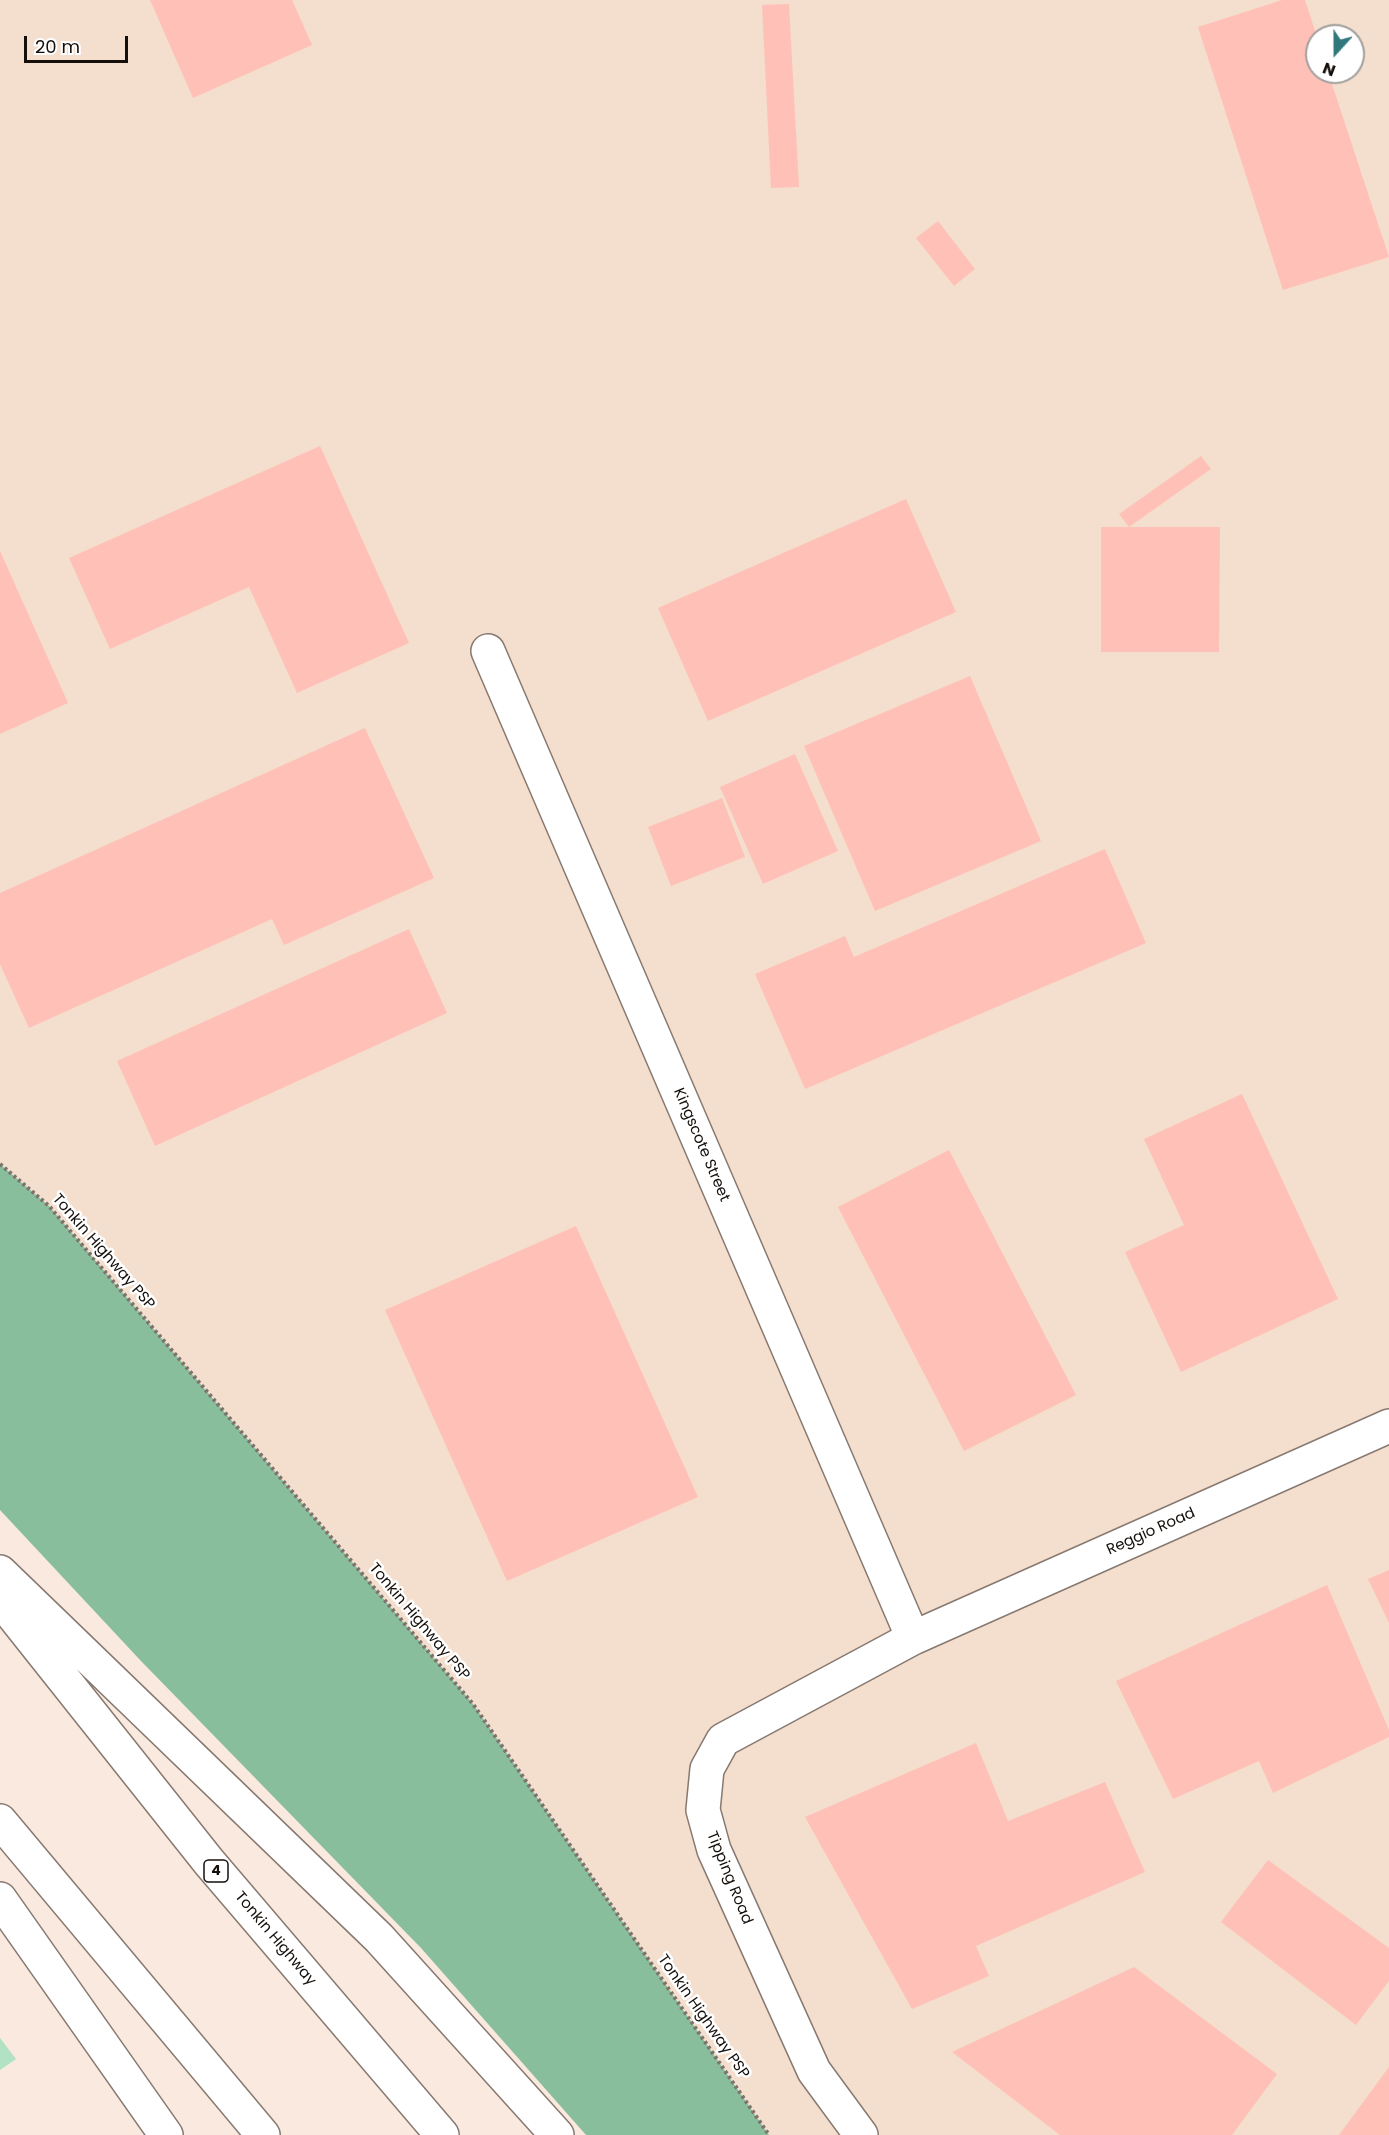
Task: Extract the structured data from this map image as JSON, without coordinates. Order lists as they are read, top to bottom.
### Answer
{
  "streets": {
    "main road": [
      "Kingscote Street",
      "Reggio Road",
      "4",
      "Tipping Road",
      "Tonkin Highway"
    ],
    "path": ["Tonkin Highway PSP"]
  },
  "crossings": [
    ["Kingscote Street", "Reggio Road"],
    ["Kingscote Street", "Tipping Road"],
    ["Reggio Road", "Tipping Road"]
  ],
  "scale_bar": "20 m",
  "north": "bottom"
}
